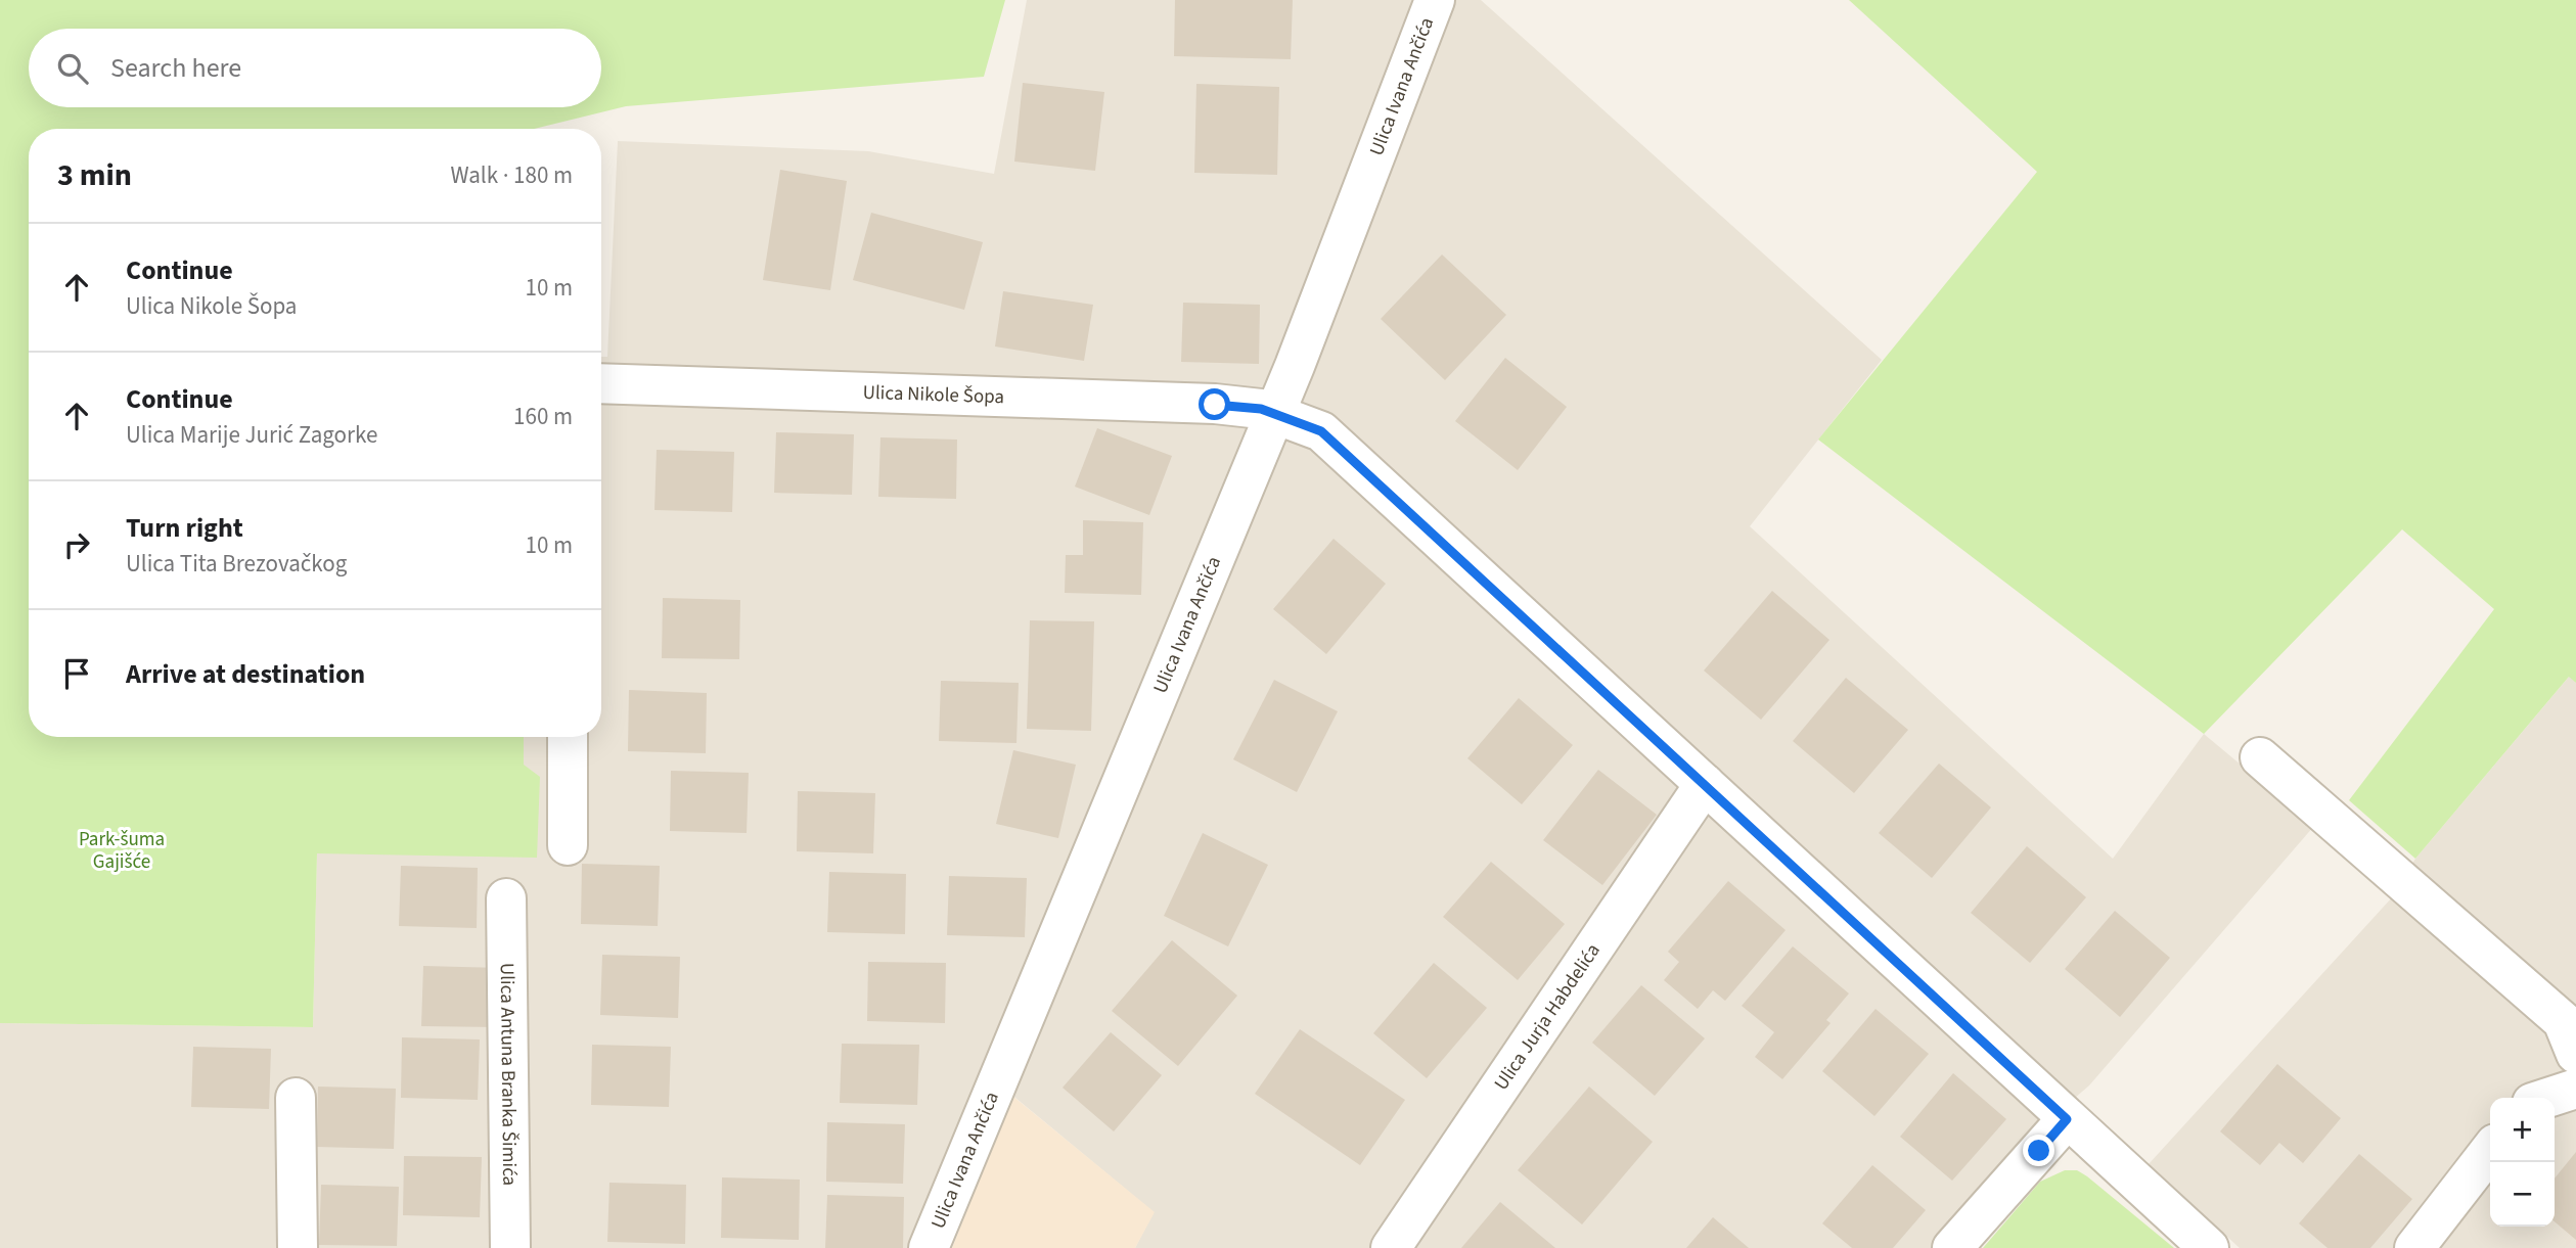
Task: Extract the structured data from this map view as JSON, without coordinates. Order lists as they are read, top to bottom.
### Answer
{
  "streets": {
    "street": [
      "Ulica Ivana Ančića",
      "Ulica Nikole Šopa",
      "Ulica Jurja Habdelića",
      "Ulica Antuna Branka Šimića"
    ]
  },
  "crossings": [
    ["Ulica Ivana Ančića", "Ulica Nikole Šopa"],
    ["Ulica Nikole Šopa", "Ulica Jurja Habdelića"]
  ],
  "parks": ["Park-šuma Gajišće"],
  "page": {
    "search": "Search here",
    "heading": ["3 min", "Walk · 180 m"],
    "list": [
      ["Continue", "Ulica Nikole Šopa", "10 m"],
      ["Continue", "Ulica Marije Jurić Zagorke", "160 m"],
      ["Turn right", "Ulica Tita Brezovačkog", "10 m"],
      "Arrive at destination"
    ],
    "map_buttons": ["+", "−"]
  }
}
